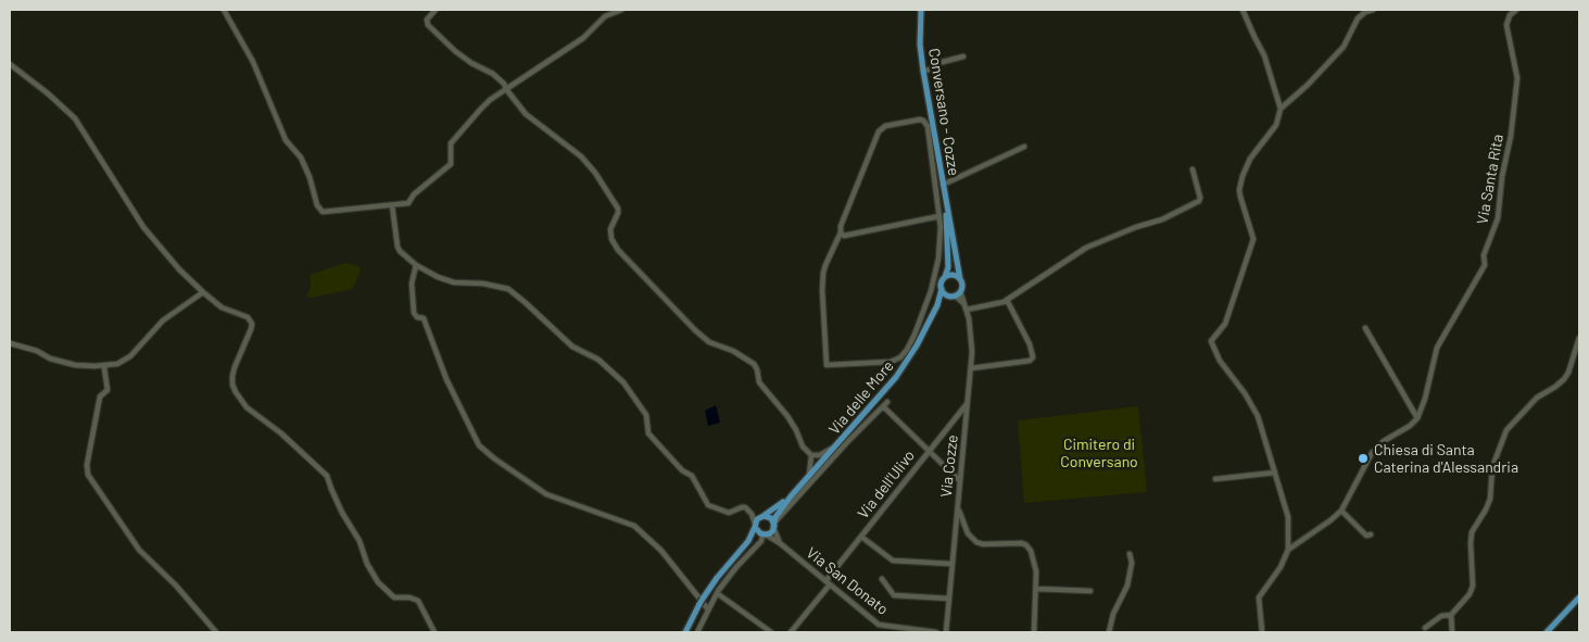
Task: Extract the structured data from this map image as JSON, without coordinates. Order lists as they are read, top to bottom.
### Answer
{
  "streets": {
    "main road": ["Conversano - Cozze", "Via delle More"],
    "street": [
      "Via Santa Rita",
      "Via Cozze",
      "Via dell'Ulivo",
      "Via San Donato"
    ]
  },
  "crossings": [
    ["Via Cozze", "Via dell'Ulivo"],
    ["Via dell'Ulivo", "Via San Donato"]
  ],
  "parks": ["Cimitero di Conversano"],
  "places": ["Chiesa di Santa Caterina d'Alessandria"]
}
